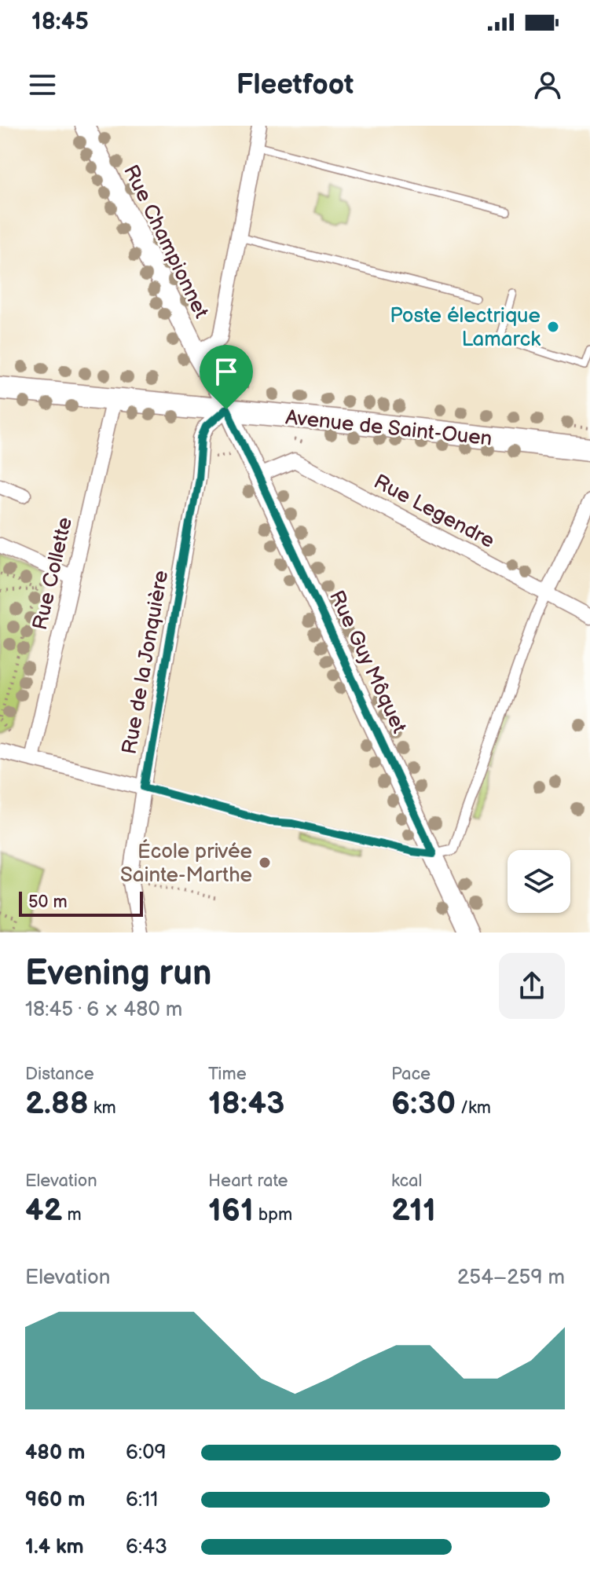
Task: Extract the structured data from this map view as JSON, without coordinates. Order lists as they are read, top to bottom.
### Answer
{
  "streets": {
    "main road": ["Rue Championnet", "Avenue de Saint-Ouen", "Rue Guy Môquet"],
    "street": ["Rue Legendre", "Rue Collette", "Rue de la Jonquière"]
  },
  "crossings": [
    ["Rue Championnet", "Avenue de Saint-Ouen"],
    ["Rue Championnet", "Rue Guy Môquet"],
    ["Rue Championnet", "Rue de la Jonquière"],
    ["Avenue de Saint-Ouen", "Rue Collette"],
    ["Avenue de Saint-Ouen", "Rue Guy Môquet"],
    ["Avenue de Saint-Ouen", "Rue de la Jonquière"],
    ["Rue Legendre", "Rue Guy Môquet"],
    ["Rue Guy Môquet", "Rue de la Jonquière"]
  ],
  "places": ["Poste électrique Lamarck", "École privée Sainte-Marthe"],
  "scale_bar": "50 m",
  "page": {
    "status": "18:45",
    "header": "Fleetfoot",
    "scale": "50 m",
    "heading": ["Evening run", "18:45 · 6 × 480 m"],
    "stats": [
      ["Distance", "2.88 km"],
      ["Time", "18:43"],
      ["Pace", "6:30 /km"],
      ["Elevation", "42 m"],
      ["Heart rate", "161 bpm"],
      ["kcal", "211"]
    ],
    "chart": ["Elevation", "254–259 m"],
    "list": [
      {
        "name": "480 m",
        "note": "6:09"
      },
      {
        "name": "960 m",
        "note": "6:11"
      },
      {
        "name": "1.4 km",
        "note": "6:43"
      }
    ]
  }
}
